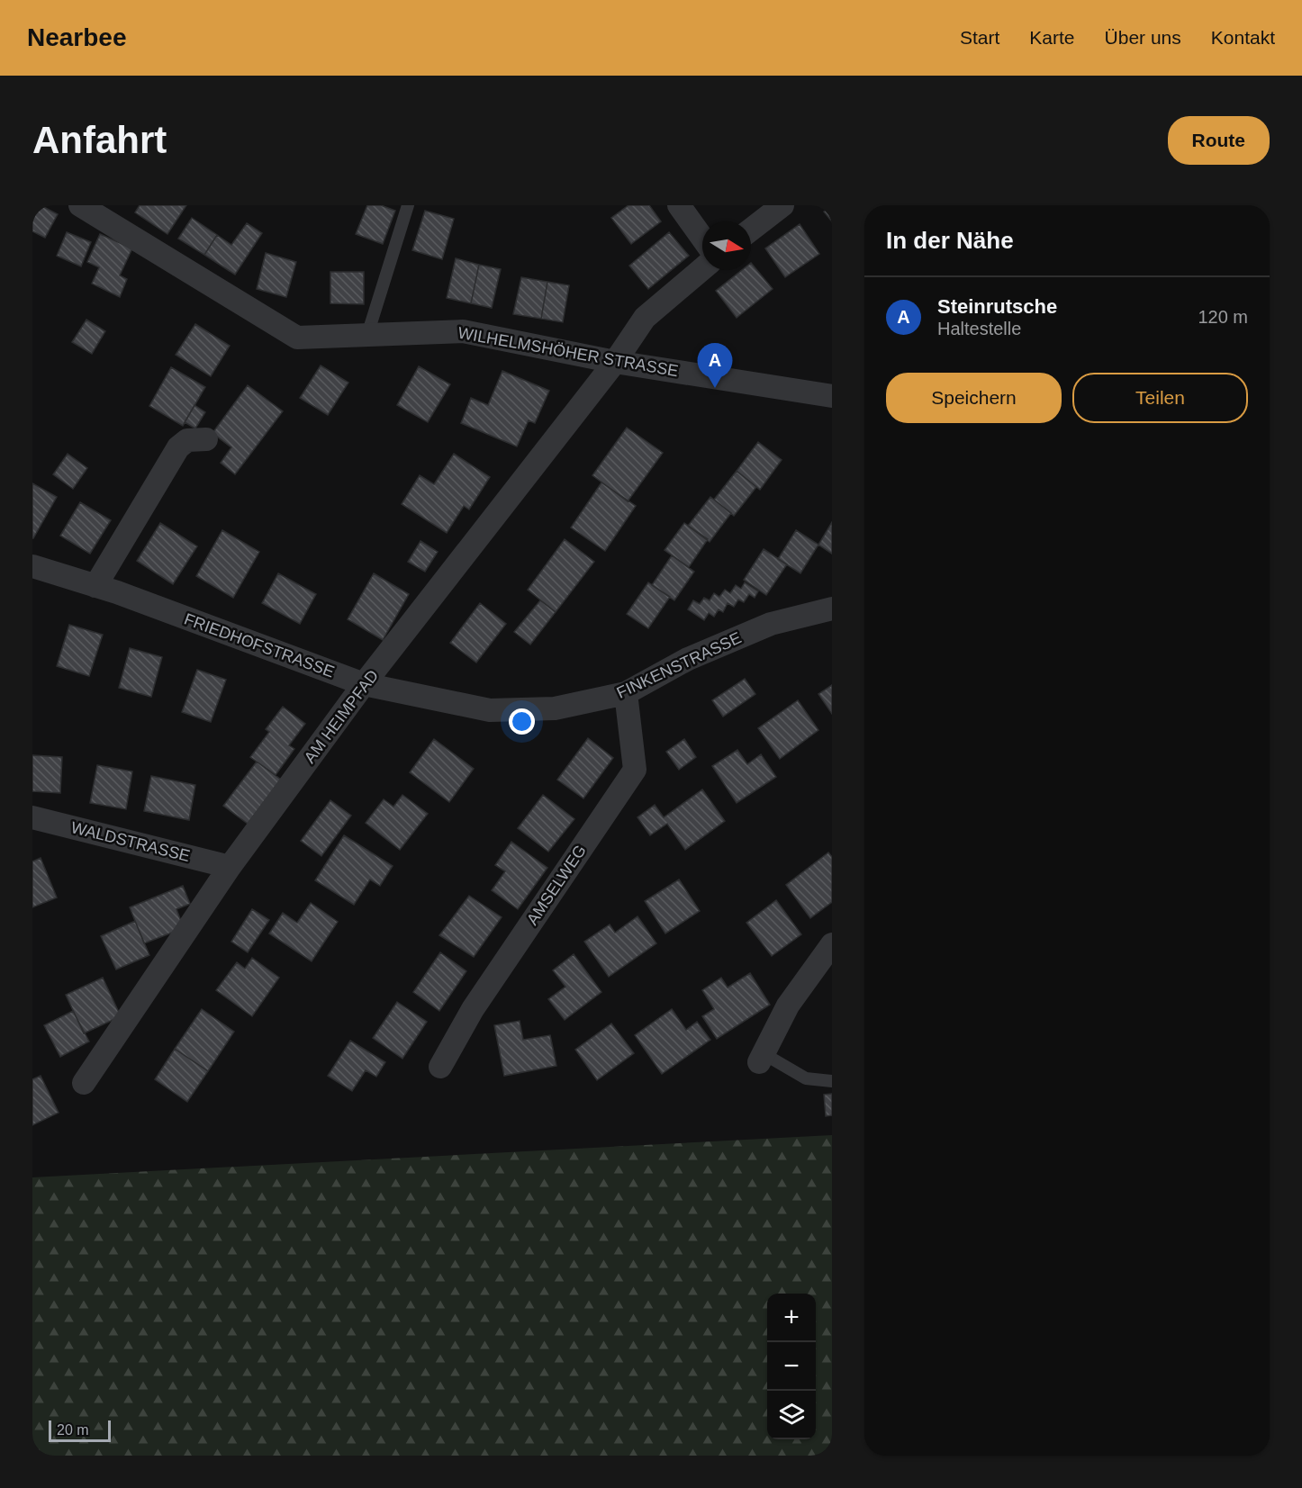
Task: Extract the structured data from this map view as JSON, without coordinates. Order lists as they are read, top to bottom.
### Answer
{
  "streets": {
    "street": [
      "WILHELMSHÖHER STRASSE",
      "FRIEDHOFSTRASSE",
      "FINKENSTRASSE",
      "AM HEIMPFAD",
      "WALDSTRASSE",
      "AMSELWEG"
    ]
  },
  "crossings": [
    ["WILHELMSHÖHER STRASSE", "AM HEIMPFAD"],
    ["FRIEDHOFSTRASSE", "FINKENSTRASSE"],
    ["FRIEDHOFSTRASSE", "AM HEIMPFAD"],
    ["FINKENSTRASSE", "AMSELWEG"],
    ["AM HEIMPFAD", "WALDSTRASSE"]
  ],
  "scale_bar": "20 m",
  "north": "right",
  "page": {
    "header": "Nearbee",
    "nav": [
      "Start",
      "Karte",
      "Über uns",
      "Kontakt"
    ],
    "buttons": [
      "Route",
      ["Speichern", "Teilen"]
    ],
    "title": "Anfahrt",
    "heading": "In der Nähe",
    "list": [
      {
        "mark": "A",
        "name": "Steinrutsche",
        "note": "Haltestelle",
        "value": "120 m"
      }
    ],
    "pins": "A",
    "map_buttons": ["+", "−"],
    "scale": "20 m"
  }
}
